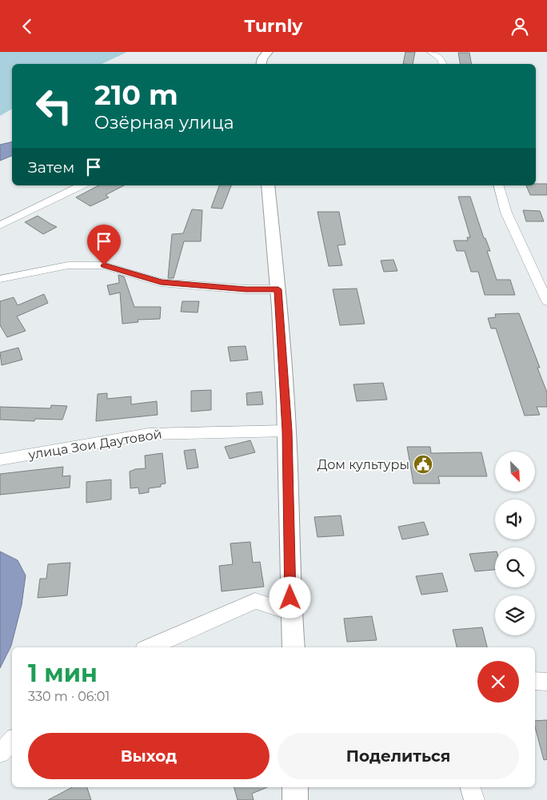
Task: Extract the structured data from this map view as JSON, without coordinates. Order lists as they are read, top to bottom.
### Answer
{
  "streets": {
    "street": ["улица Зои Даутовой"]
  },
  "places": {
    "public building": ["Дом культуры"]
  },
  "north": "bottom right",
  "page": {
    "header": "Turnly",
    "turn": ["210 m", "Озёрная улица"],
    "then": "Затем",
    "heading": ["1 мин", "330 m · 06:01"],
    "buttons": ["Выход", "Поделиться"]
  }
}
